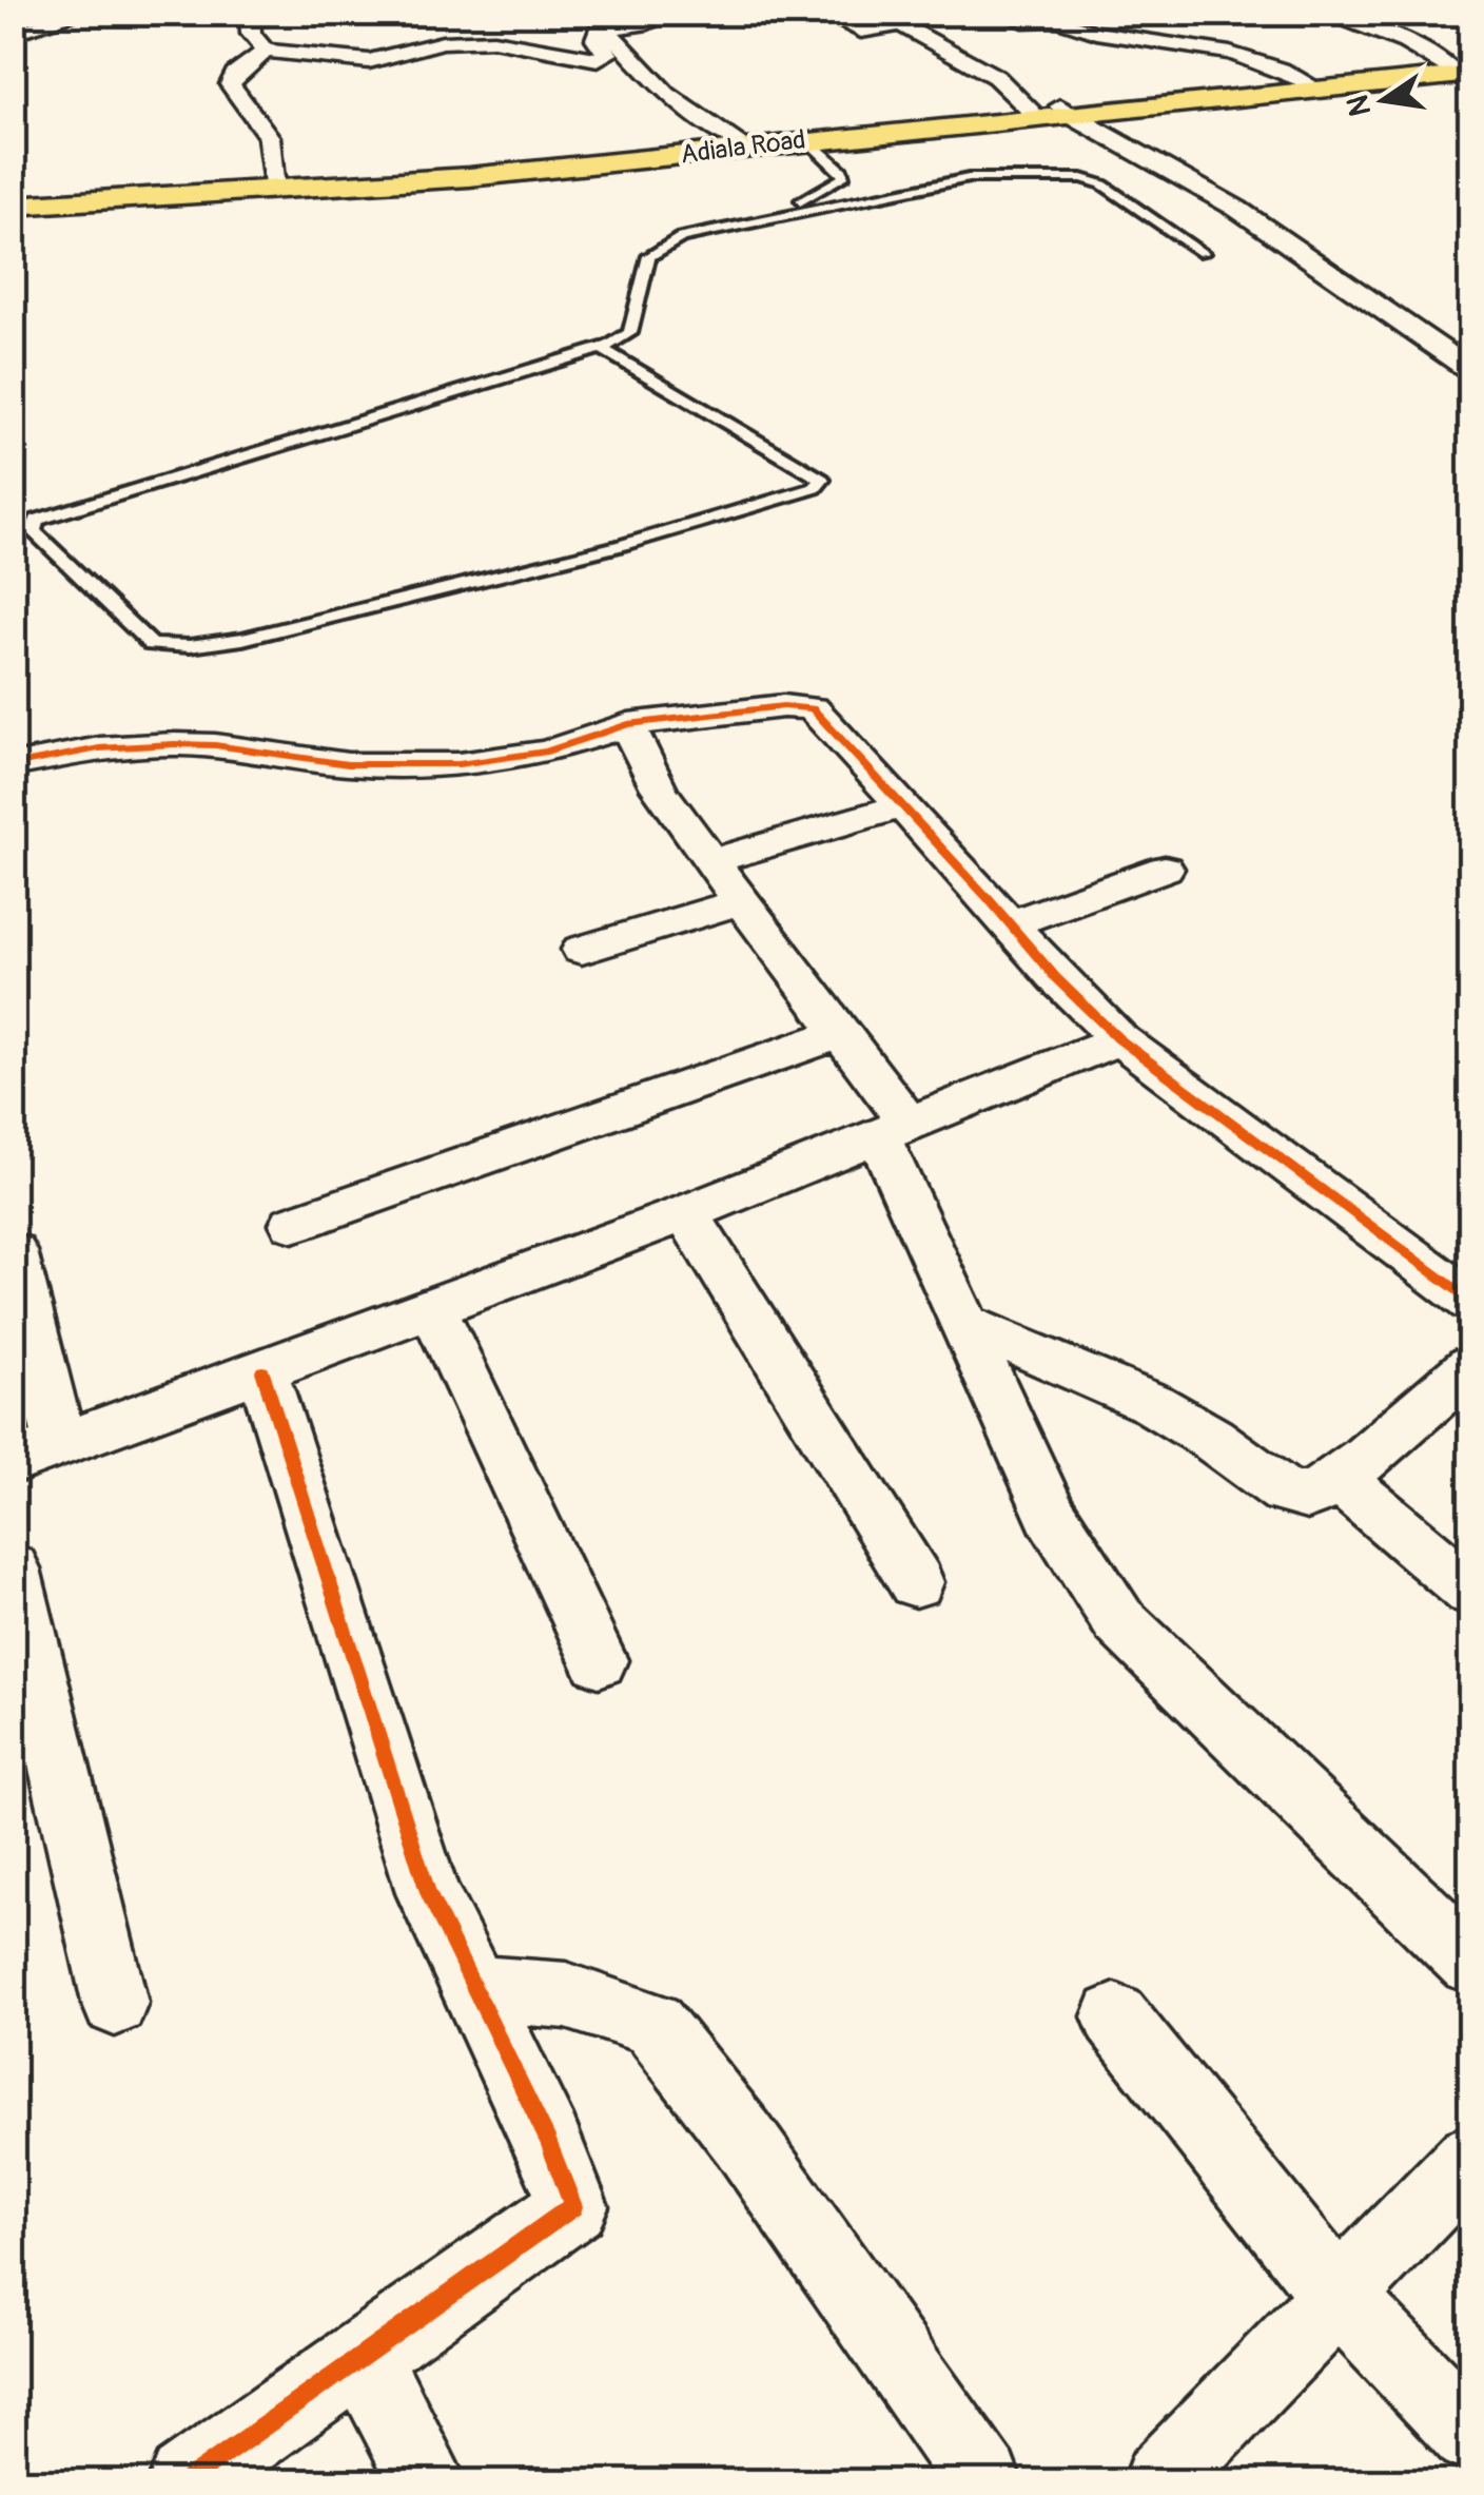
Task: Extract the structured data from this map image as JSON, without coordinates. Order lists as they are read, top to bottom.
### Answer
{
  "streets": {
    "main road": ["Adiala Road"]
  },
  "north": "left"
}
